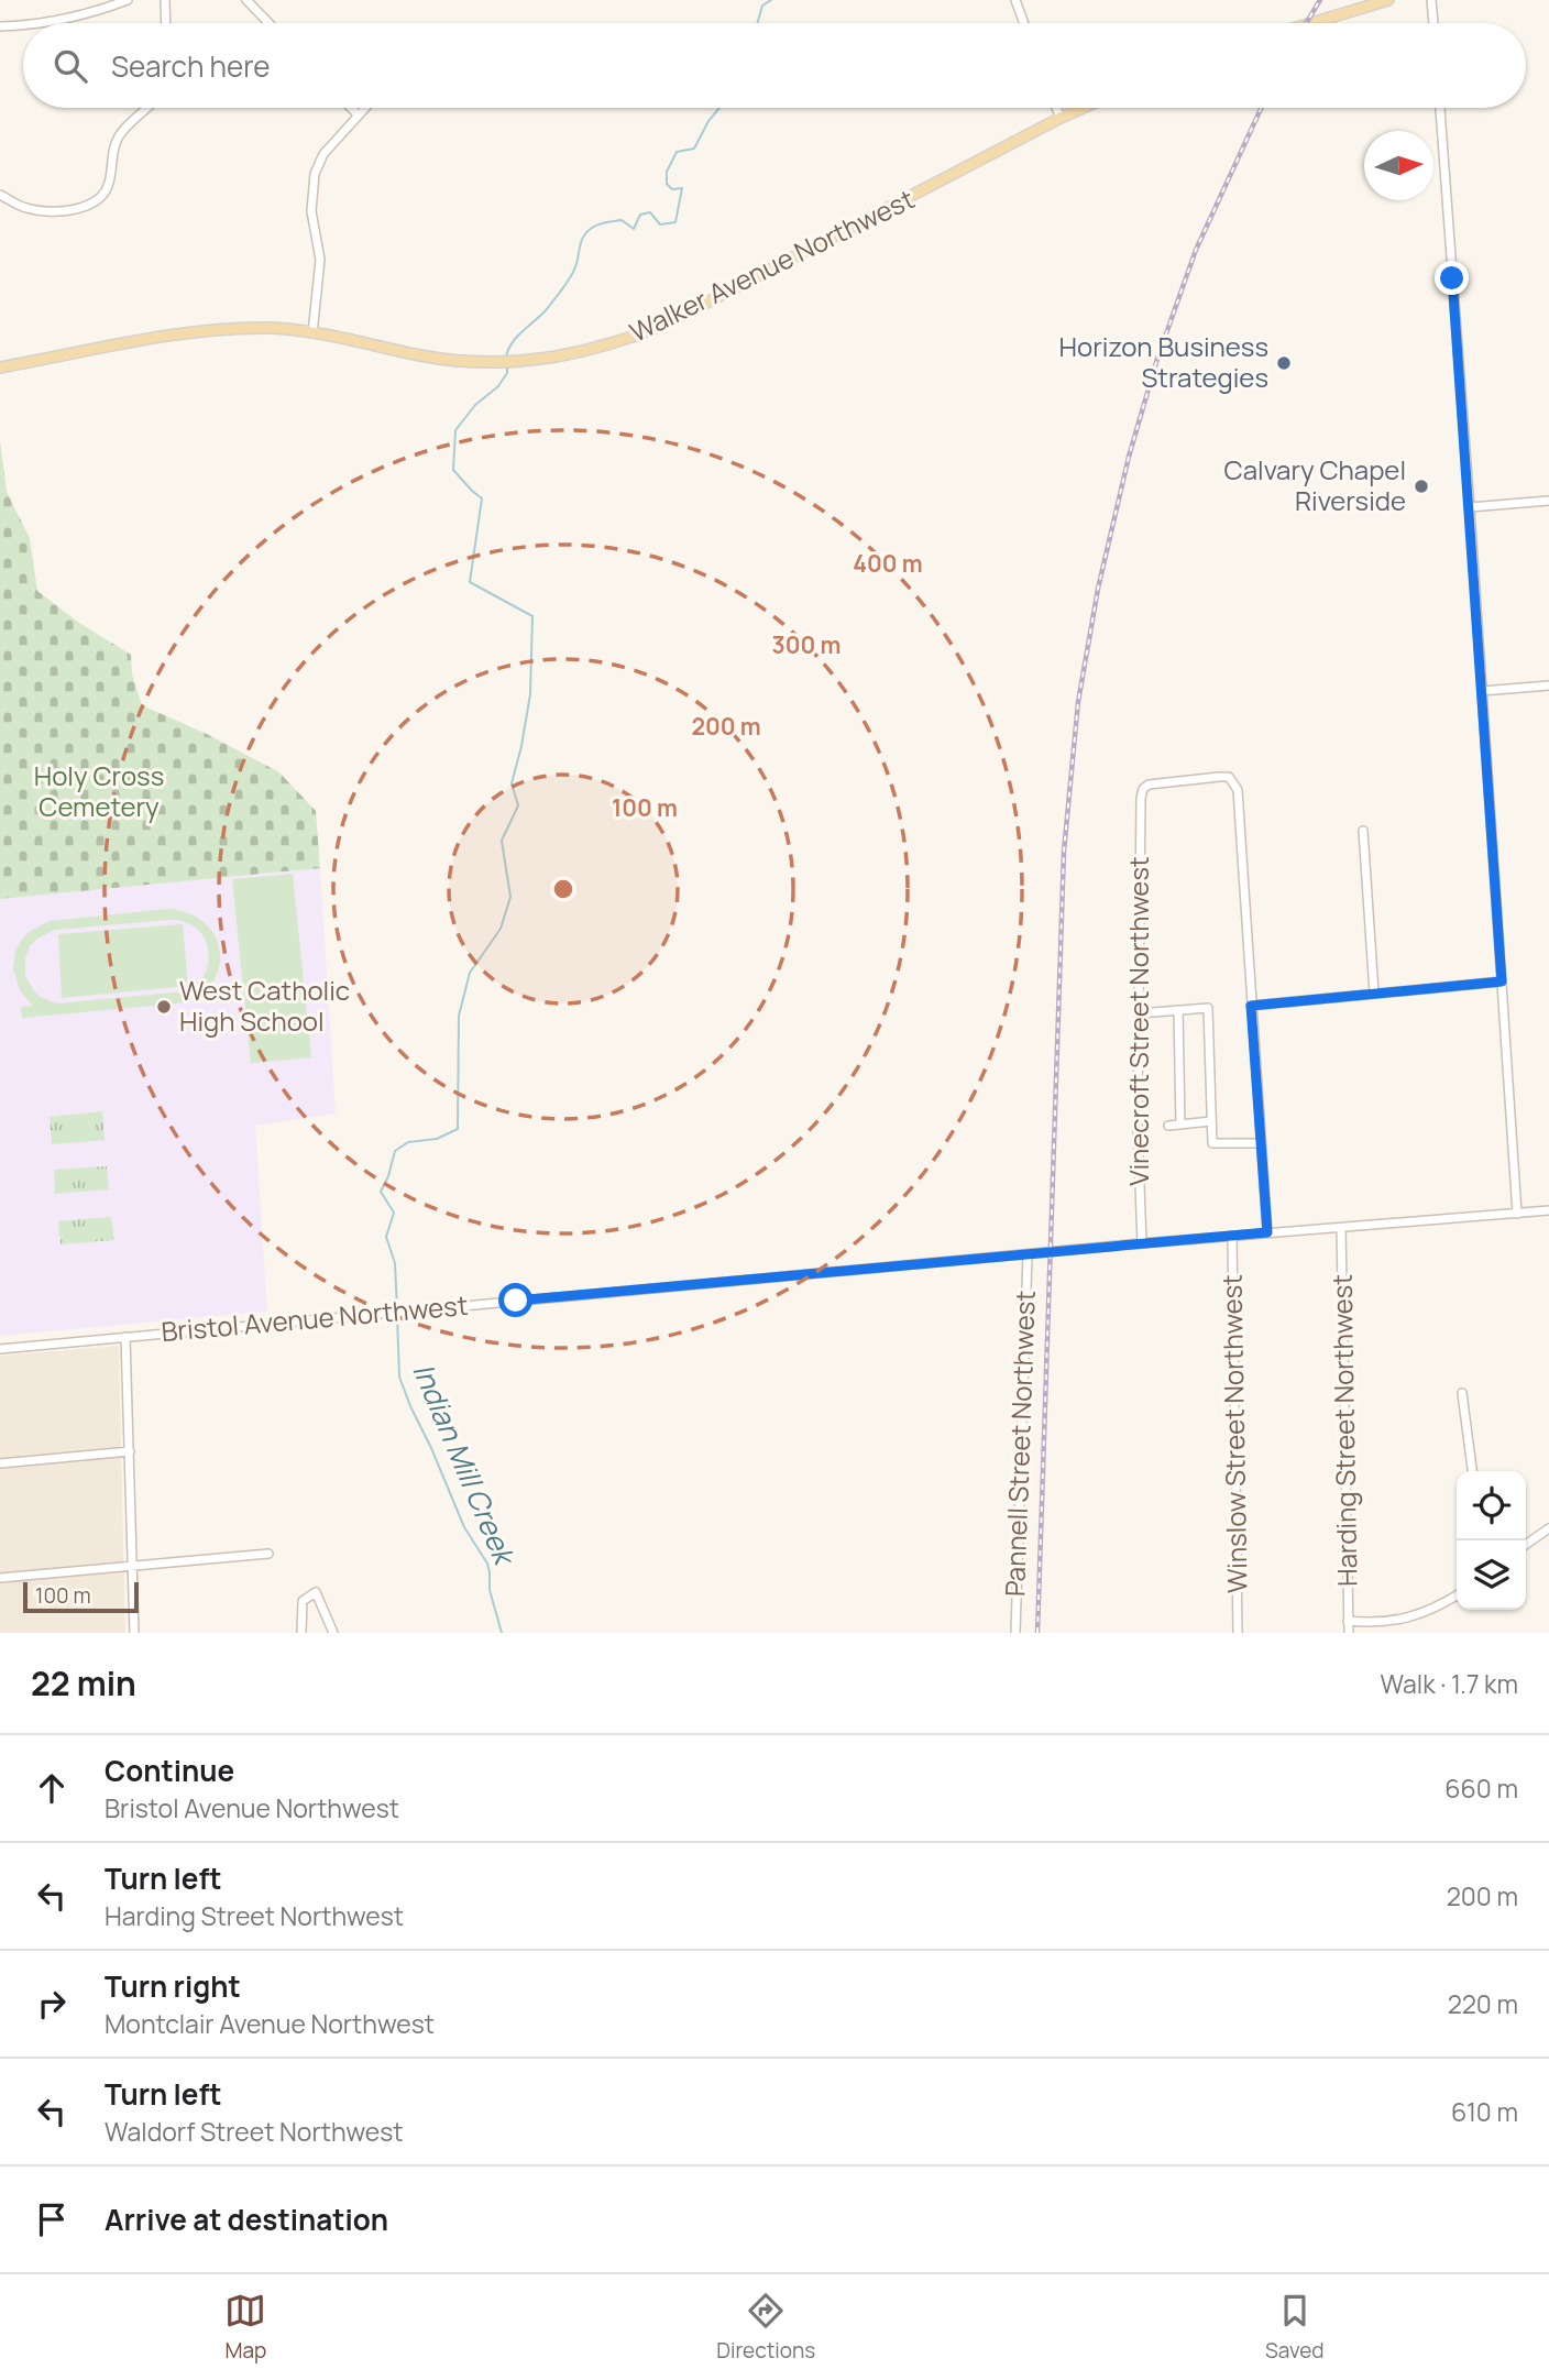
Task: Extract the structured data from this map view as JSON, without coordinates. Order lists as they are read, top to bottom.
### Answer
{
  "streets": {
    "main road": ["Walker Avenue Northwest"],
    "street": [
      "Vinecroft Street Northwest",
      "Bristol Avenue Northwest",
      "Harding Street Northwest",
      "Winslow Street Northwest",
      "Pannell Street Northwest"
    ]
  },
  "crossings": [
    ["Vinecroft Street Northwest", "Bristol Avenue Northwest"],
    ["Bristol Avenue Northwest", "Harding Street Northwest"],
    ["Bristol Avenue Northwest", "Winslow Street Northwest"],
    ["Bristol Avenue Northwest", "Pannell Street Northwest"]
  ],
  "water": ["Indian Mill Creek"],
  "parks": ["Holy Cross Cemetery"],
  "places": ["Horizon Business Strategies", "Calvary Chapel Riverside", "West Catholic High School"],
  "scale_bar": "100 m",
  "north": "right",
  "page": {
    "search": "Search here",
    "scale": "100 m",
    "heading": ["22 min", "Walk · 1.7 km"],
    "list": [
      ["Continue", "Bristol Avenue Northwest", "660 m"],
      ["Turn left", "Harding Street Northwest", "200 m"],
      ["Turn right", "Montclair Avenue Northwest", "220 m"],
      ["Turn left", "Waldorf Street Northwest", "610 m"],
      "Arrive at destination"
    ],
    "nav": ["Map", "Directions", "Saved"]
  },
  "rings": [
    "400 m",
    "300 m",
    "200 m",
    "100 m"
  ]
}
